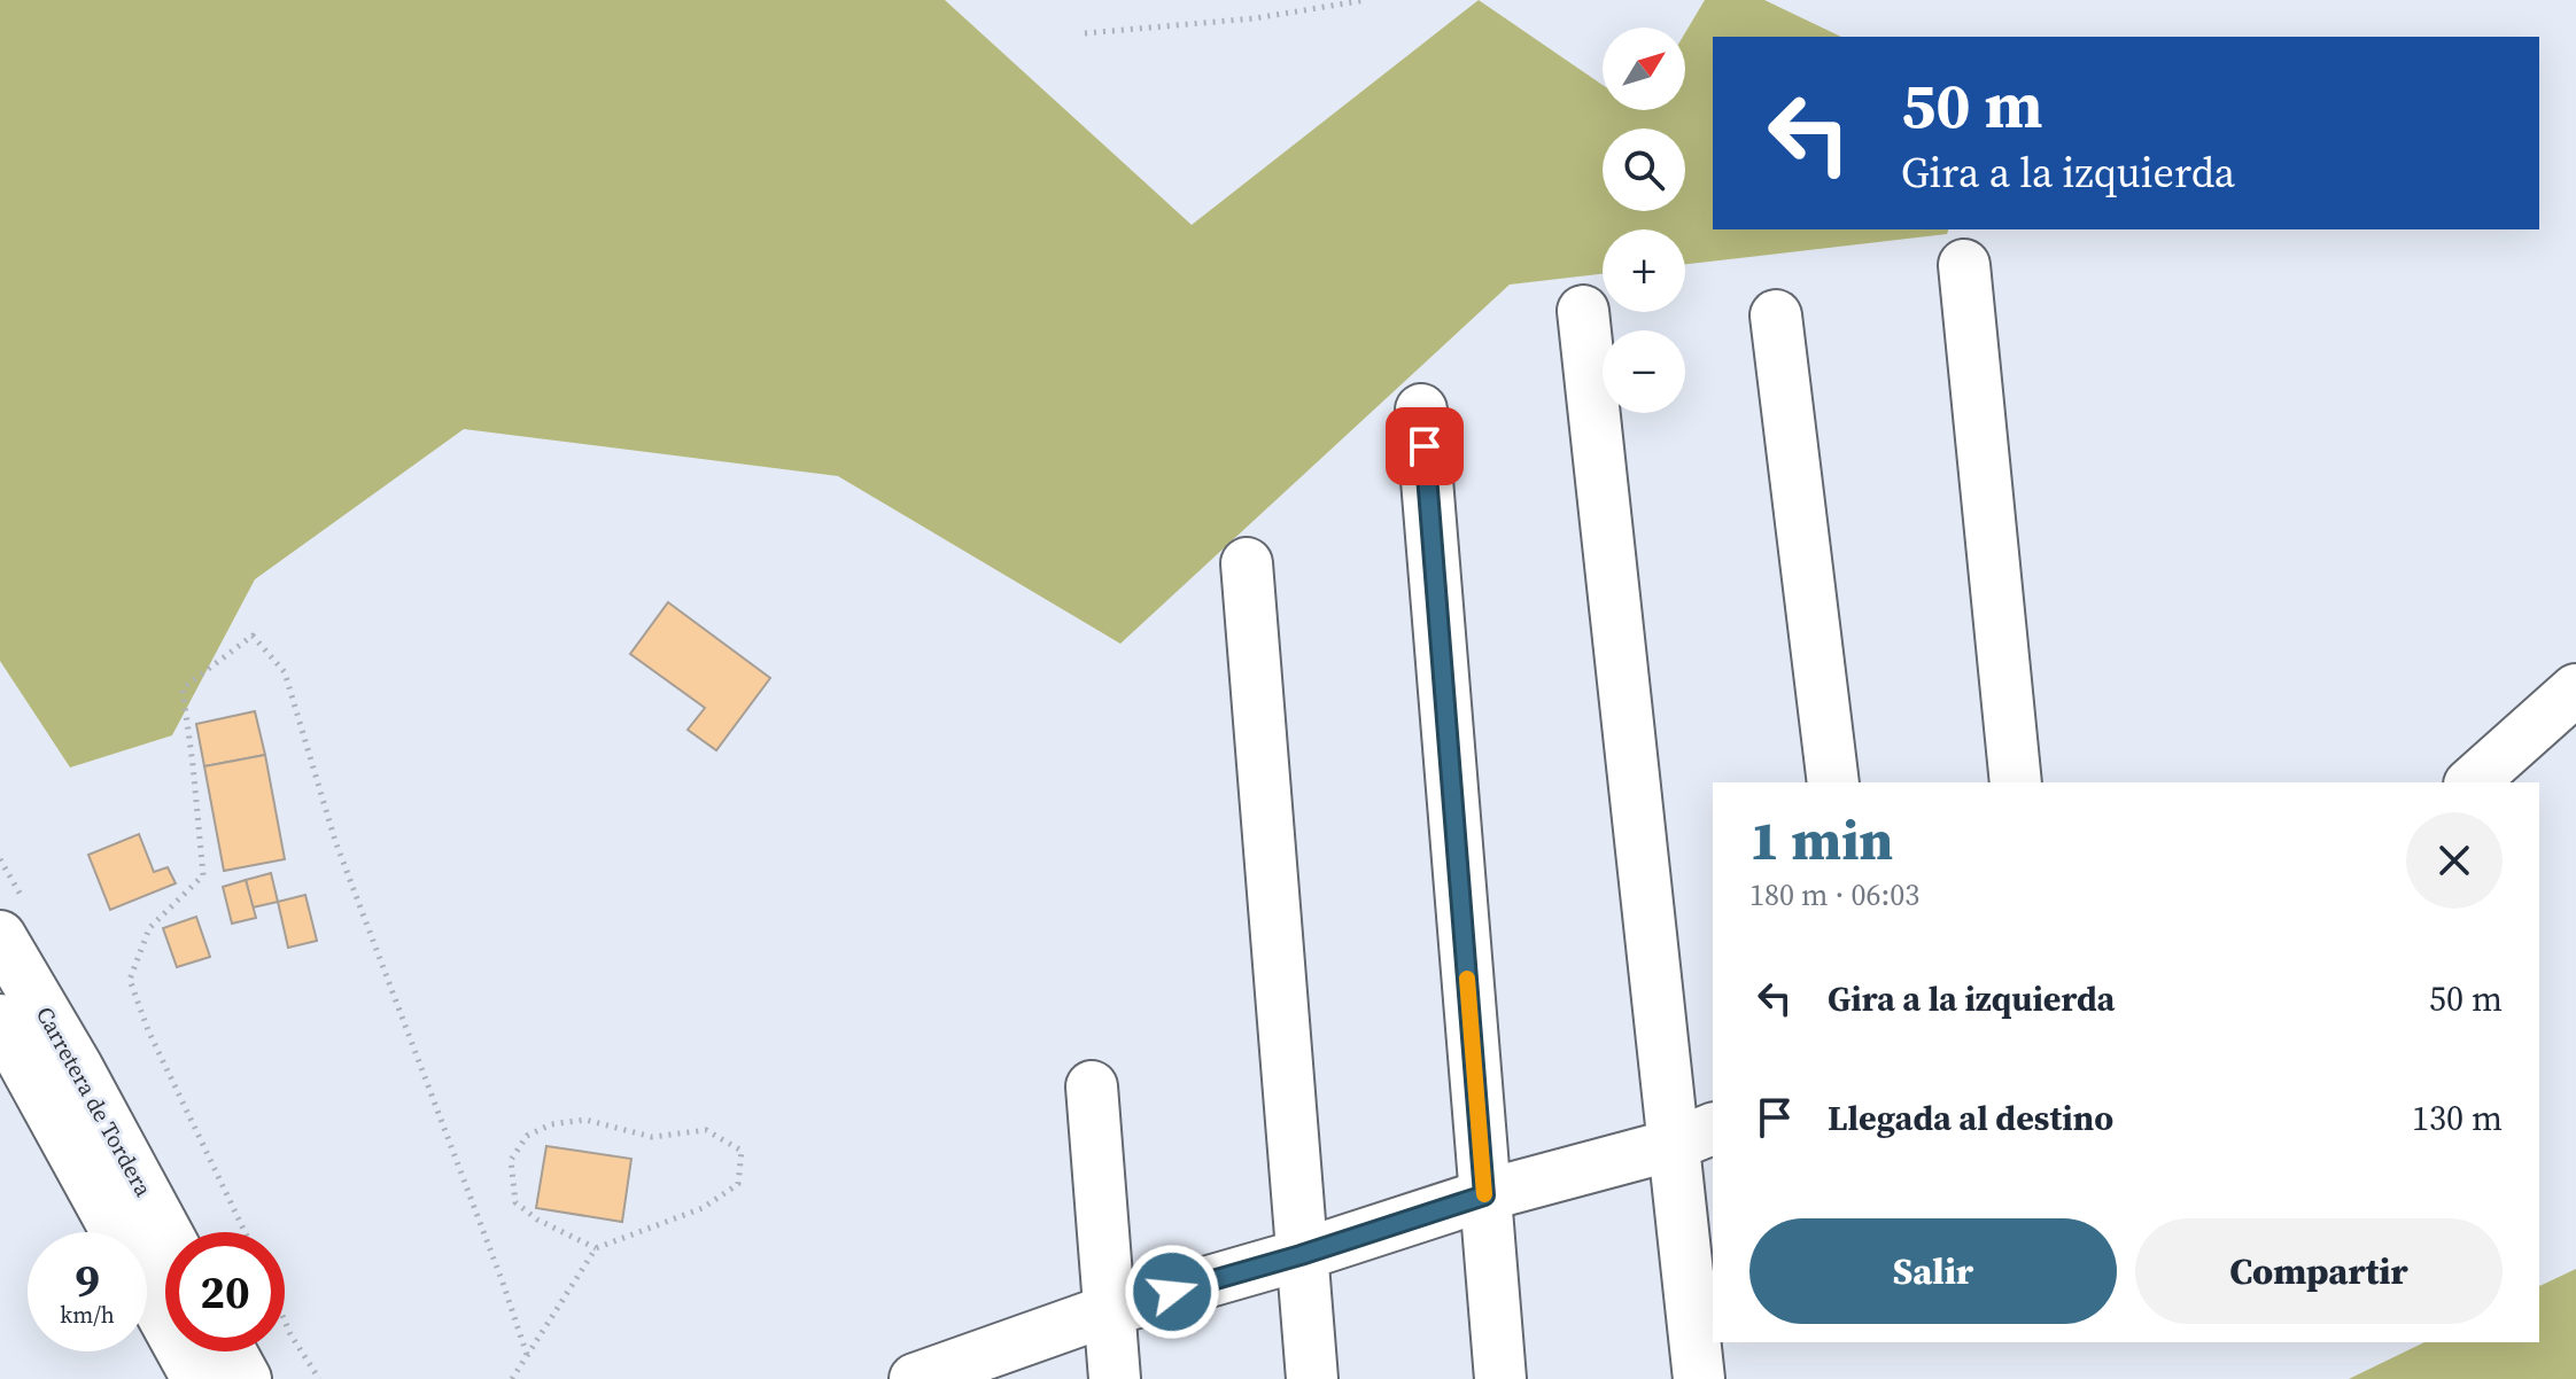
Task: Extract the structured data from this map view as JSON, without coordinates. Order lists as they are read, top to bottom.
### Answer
{
  "streets": {
    "main road": ["Carretera de Tordera"]
  },
  "north": "top right",
  "page": {
    "map_buttons": ["+", "−"],
    "turn": ["50 m", "Gira a la izquierda"],
    "heading": ["1 min", "180 m · 06:03"],
    "list": [
      {
        "name": "Gira a la izquierda",
        "value": "50 m"
      },
      {
        "name": "Llegada al destino",
        "value": "130 m"
      }
    ],
    "buttons": ["Salir", "Compartir"],
    "speed": "9 km/h",
    "limit": "20"
  }
}
